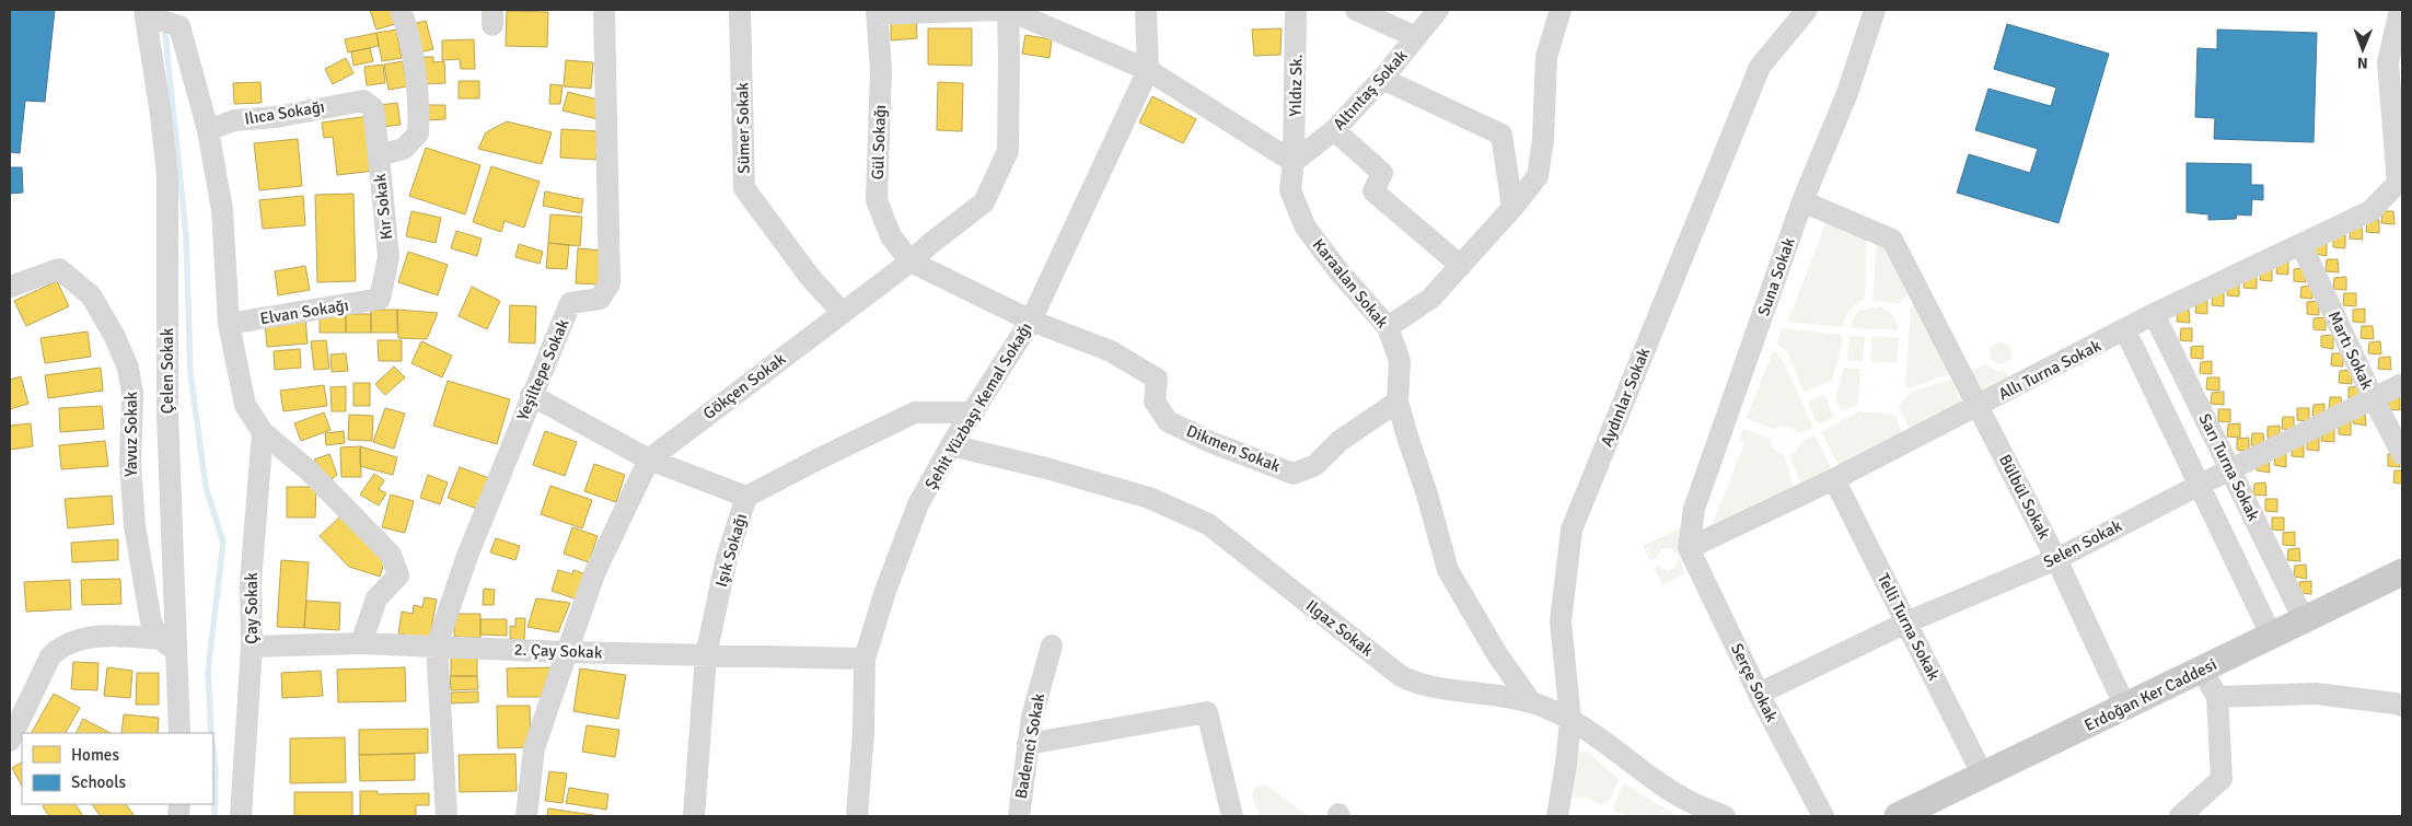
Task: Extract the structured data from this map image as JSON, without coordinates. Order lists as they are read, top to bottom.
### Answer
{
  "streets": {
    "main road": ["Erdoğan Ker Caddesi"],
    "street": [
      "Yıldız Sk.",
      "Altıntaş Sokak",
      "Ilıca Sokağı",
      "Sümer Sokak",
      "Gül Sokağı",
      "Kır Sokak",
      "Suna Sokak",
      "Karaalan Sokak",
      "Elvan Sokağı",
      "Martı Sokak",
      "Yeşiltepe Sokak",
      "Allı Turna Sokak",
      "Çelen Sokak",
      "Gökçen Sokak",
      "Aydınlar Sokak",
      "Şehit Yüzbaşı Kemal Sokağı",
      "Yavuz Sokak",
      "Dikmen Sokak",
      "Sarı Turna Sokak",
      "Bülbül Sokak",
      "Selen Sokak",
      "Işık Sokağı",
      "Çay Sokak",
      "Telli Turna Sokak",
      "Ilgaz Sokak",
      "2. Çay Sokak",
      "Serçe Sokak",
      "Bademci Sokak"
    ]
  },
  "crossings": [
    ["Yıldız Sk.", "Altıntaş Sokak"],
    ["Yıldız Sk.", "Karaalan Sokak"],
    ["Altıntaş Sokak", "Karaalan Sokak"],
    ["Ilıca Sokağı", "Kır Sokak"],
    ["Sümer Sokak", "Gökçen Sokak"],
    ["Gül Sokağı", "Gökçen Sokak"],
    ["Gül Sokağı", "Dikmen Sokak"],
    ["Kır Sokak", "Elvan Sokağı"],
    ["Suna Sokak", "Allı Turna Sokak"],
    ["Suna Sokak", "Bülbül Sokak"],
    ["Suna Sokak", "Serçe Sokak"],
    ["Karaalan Sokak", "Dikmen Sokak"],
    ["Karaalan Sokak", "Ilgaz Sokak"],
    ["Martı Sokak", "Allı Turna Sokak"],
    ["Martı Sokak", "Selen Sokak"],
    ["Yeşiltepe Sokak", "2. Çay Sokak"],
    ["Allı Turna Sokak", "Sarı Turna Sokak"],
    ["Allı Turna Sokak", "Bülbül Sokak"],
    ["Allı Turna Sokak", "Telli Turna Sokak"],
    ["Allı Turna Sokak", "Serçe Sokak"],
    ["Çelen Sokak", "Yavuz Sokak"],
    ["Gökçen Sokak", "Dikmen Sokak"],
    ["Gökçen Sokak", "2. Çay Sokak"],
    ["Aydınlar Sokak", "Ilgaz Sokak"],
    ["Şehit Yüzbaşı Kemal Sokağı", "Dikmen Sokak"],
    ["Şehit Yüzbaşı Kemal Sokağı", "Işık Sokağı"],
    ["Şehit Yüzbaşı Kemal Sokağı", "Ilgaz Sokak"],
    ["Şehit Yüzbaşı Kemal Sokağı", "2. Çay Sokak"],
    ["Sarı Turna Sokak", "Selen Sokak"],
    ["Sarı Turna Sokak", "Erdoğan Ker Caddesi"],
    ["Bülbül Sokak", "Selen Sokak"],
    ["Bülbül Sokak", "Erdoğan Ker Caddesi"],
    ["Selen Sokak", "Telli Turna Sokak"],
    ["Selen Sokak", "Serçe Sokak"],
    ["Işık Sokağı", "2. Çay Sokak"],
    ["Çay Sokak", "2. Çay Sokak"],
    ["Telli Turna Sokak", "Erdoğan Ker Caddesi"]
  ],
  "legend": ["Homes", "Schools"],
  "north": "bottom"
}
